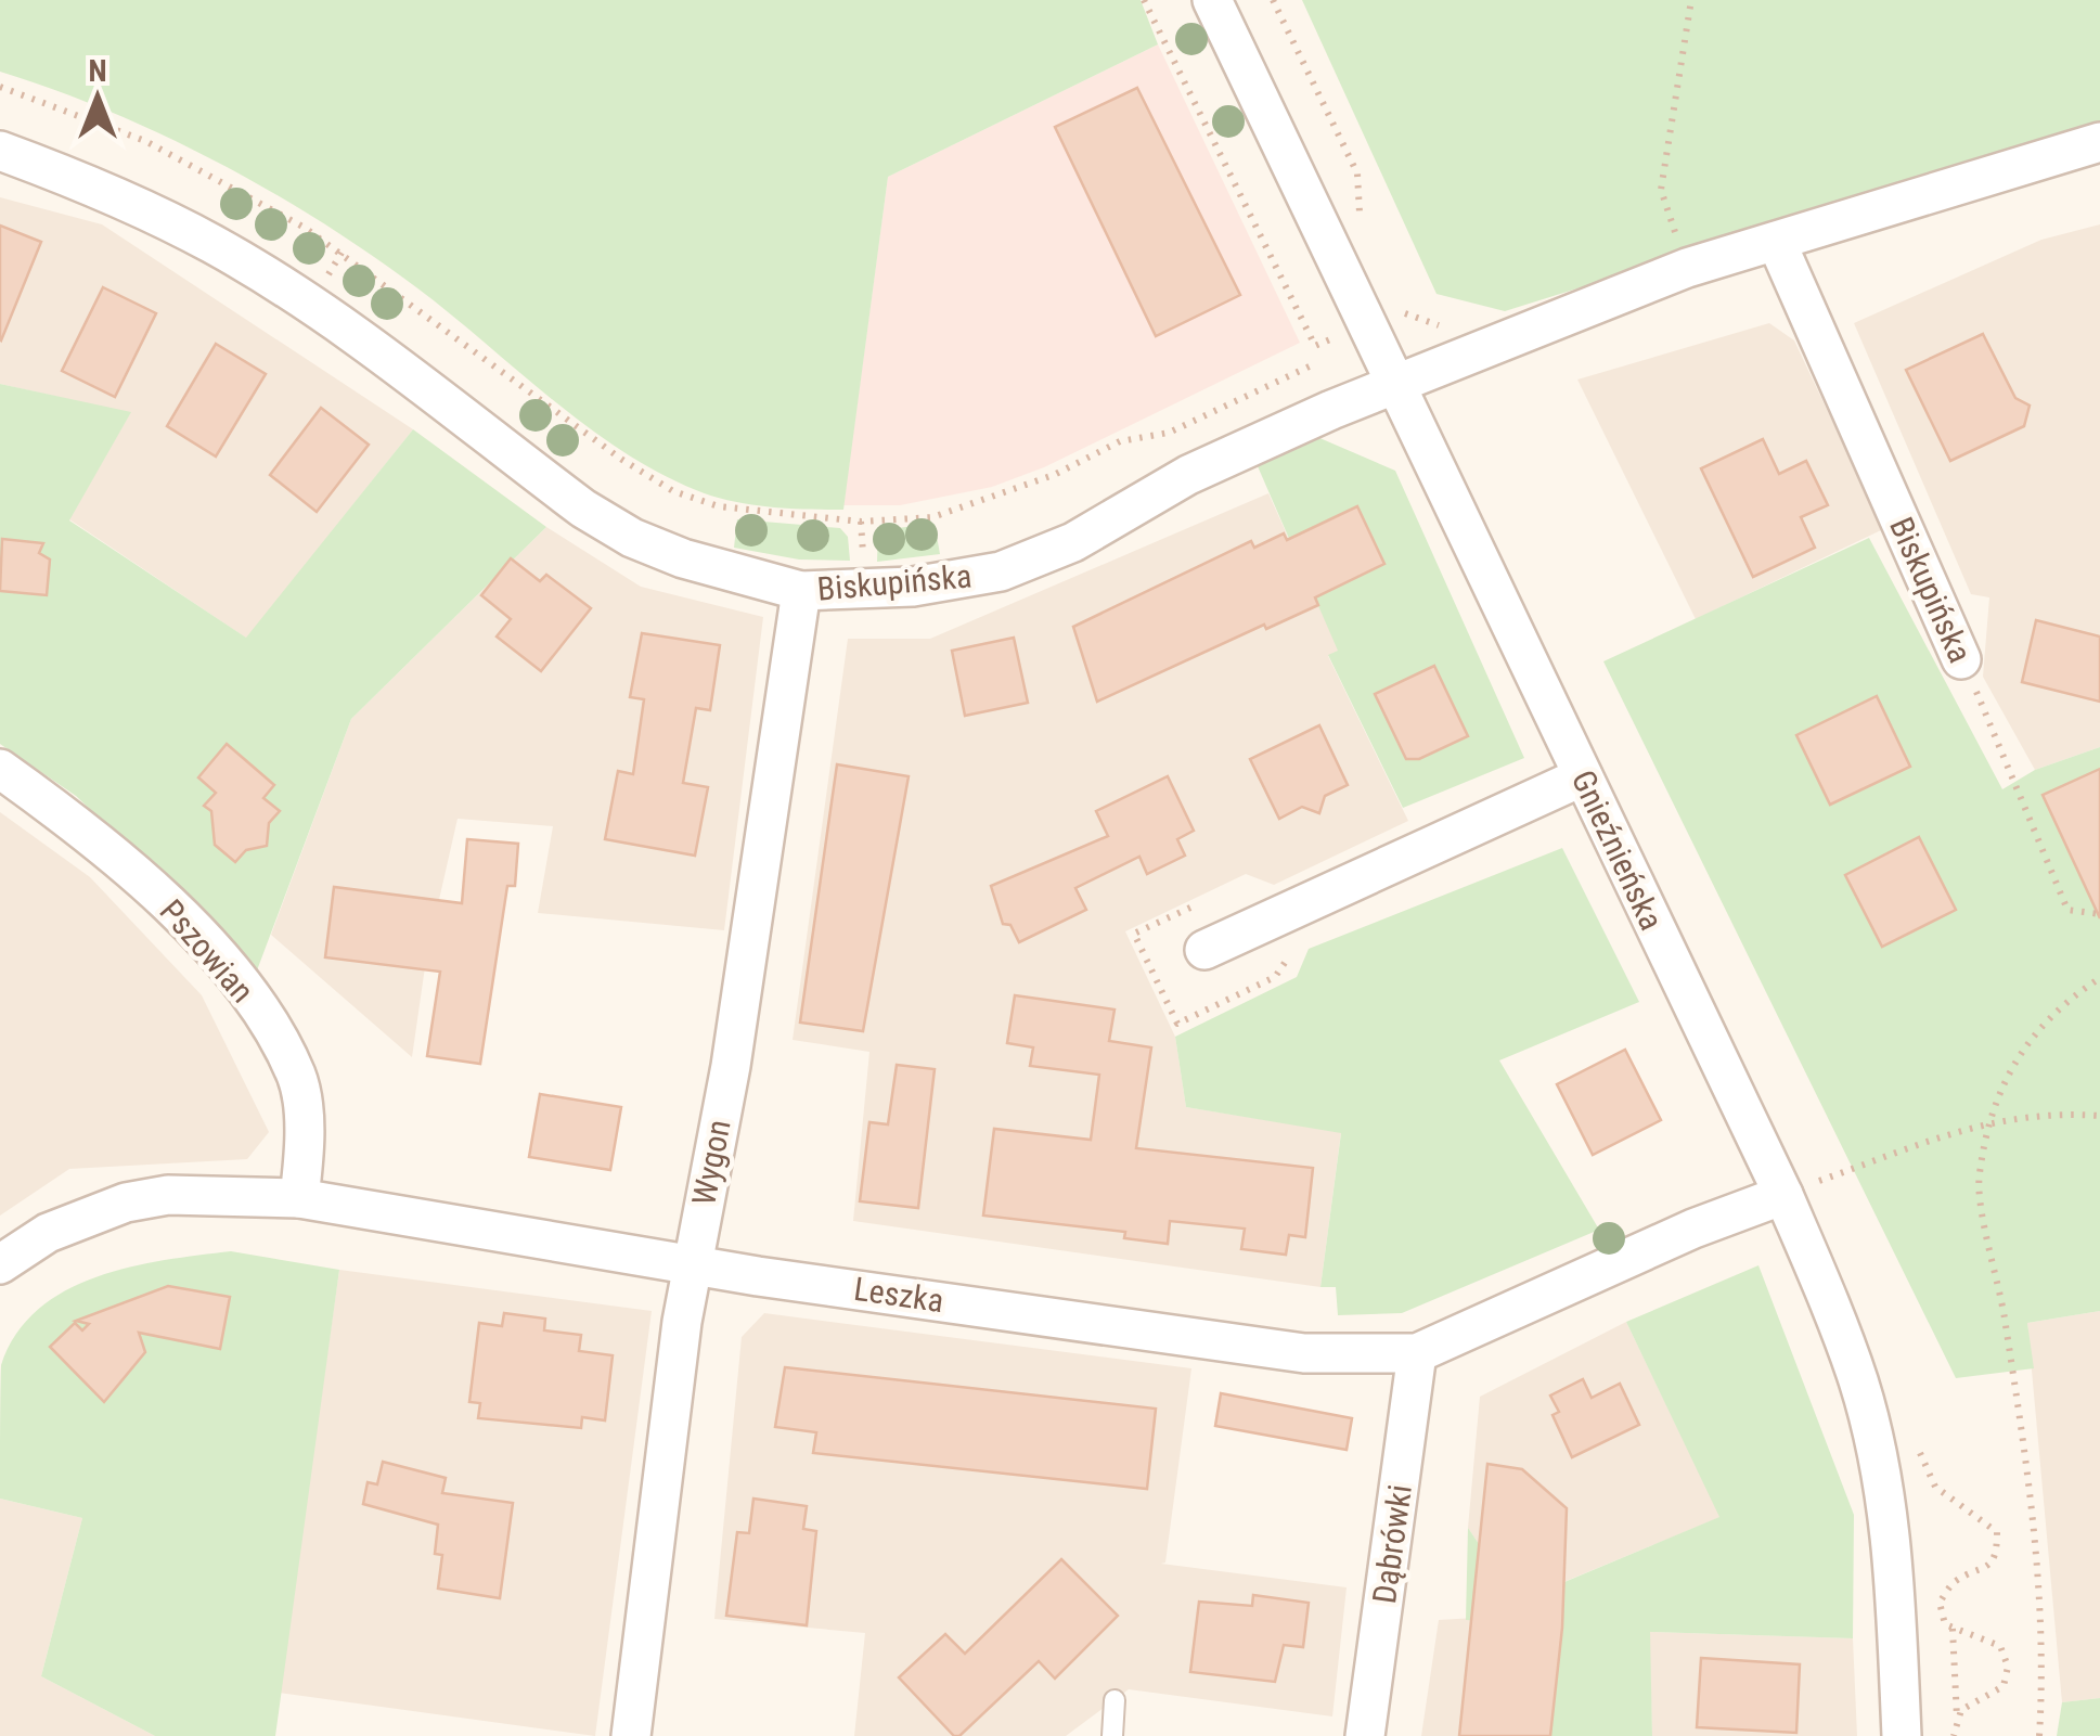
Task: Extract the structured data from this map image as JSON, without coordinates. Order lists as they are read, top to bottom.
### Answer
{
  "streets": {
    "street": [
      "Biskupińska",
      "Gnieźnieńska",
      "Pszowian",
      "Wygon",
      "Leszka",
      "Dąbrówki"
    ]
  },
  "crossings": [
    ["Biskupińska", "Gnieźnieńska"],
    ["Biskupińska", "Wygon"],
    ["Gnieźnieńska", "Leszka"],
    ["Pszowian", "Leszka"],
    ["Wygon", "Leszka"],
    ["Leszka", "Dąbrówki"]
  ],
  "north": "top"
}
